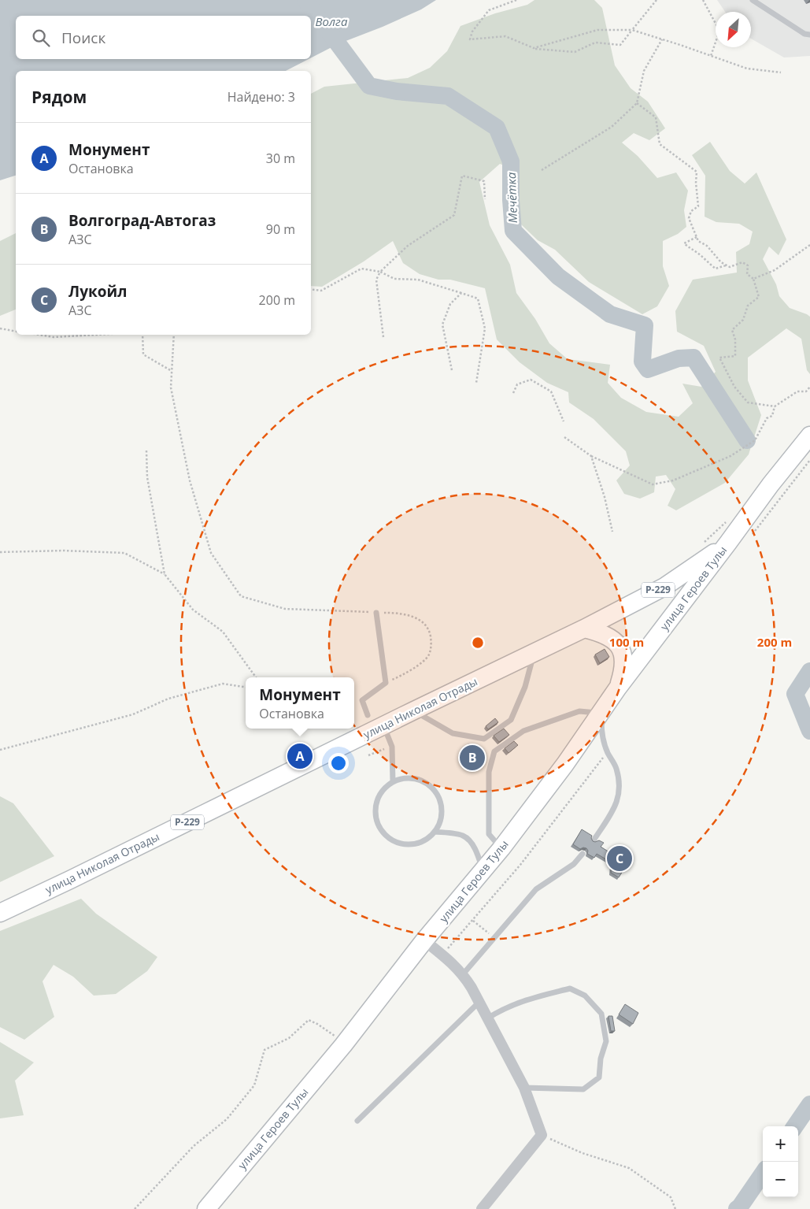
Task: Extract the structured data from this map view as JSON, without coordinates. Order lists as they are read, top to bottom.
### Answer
{
  "streets": {
    "main road": ["улица Героев Тулы", "Р-229", "улица Николая Отрады"]
  },
  "crossings": [
    ["улица Героев Тулы", "улица Николая Отрады"]
  ],
  "water": ["Волга", "Мечётка"],
  "north": "bottom left",
  "page": {
    "search": "Поиск",
    "heading": ["Рядом", "Найдено: 3"],
    "list": [
      {
        "mark": "A",
        "name": "Монумент",
        "note": "Остановка",
        "value": "30 m"
      },
      {
        "mark": "B",
        "name": "Волгоград-Автогаз",
        "note": "АЗС",
        "value": "90 m"
      },
      {
        "mark": "C",
        "name": "Лукойл",
        "note": "АЗС",
        "value": "200 m"
      }
    ],
    "popup": ["Монумент", "Остановка"],
    "pins": ["A", "B", "C"],
    "map_buttons": ["+", "−"]
  },
  "rings": ["100 m", "200 m"]
}
